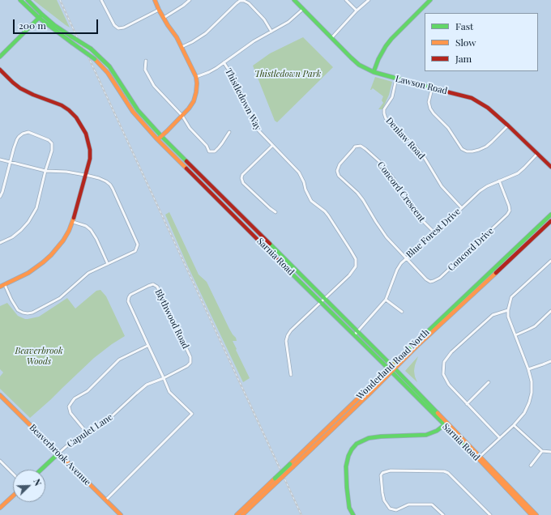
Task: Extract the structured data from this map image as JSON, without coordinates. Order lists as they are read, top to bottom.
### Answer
{
  "streets": {
    "main road": [
      "Lawson Road",
      "Sarnia Road",
      "Wonderland Road North",
      "Capulet Lane",
      "Beaverbrook Avenue"
    ],
    "street": [
      "Thistledown Way",
      "Denlaw Road",
      "Concord Crescent",
      "Blue Forest Drive",
      "Concord Drive",
      "Blythwood Road"
    ]
  },
  "crossings": [
    ["Lawson Road", "Denlaw Road"],
    ["Lawson Road", "Blue Forest Drive"],
    ["Thistledown Way", "Sarnia Road"],
    ["Denlaw Road", "Blue Forest Drive"],
    ["Concord Crescent", "Blue Forest Drive"],
    ["Concord Crescent", "Concord Drive"],
    ["Blue Forest Drive", "Concord Drive"],
    ["Blue Forest Drive", "Sarnia Road"],
    ["Sarnia Road", "Wonderland Road North"],
    ["Blythwood Road", "Capulet Lane"],
    ["Blythwood Road", "Beaverbrook Avenue"],
    ["Capulet Lane", "Beaverbrook Avenue"]
  ],
  "parks": ["Thistledown Park", "Beaverbrook Woods"],
  "legend": ["Fast", "Slow", "Jam"],
  "scale_bar": "200 m",
  "north": "top right"
}
